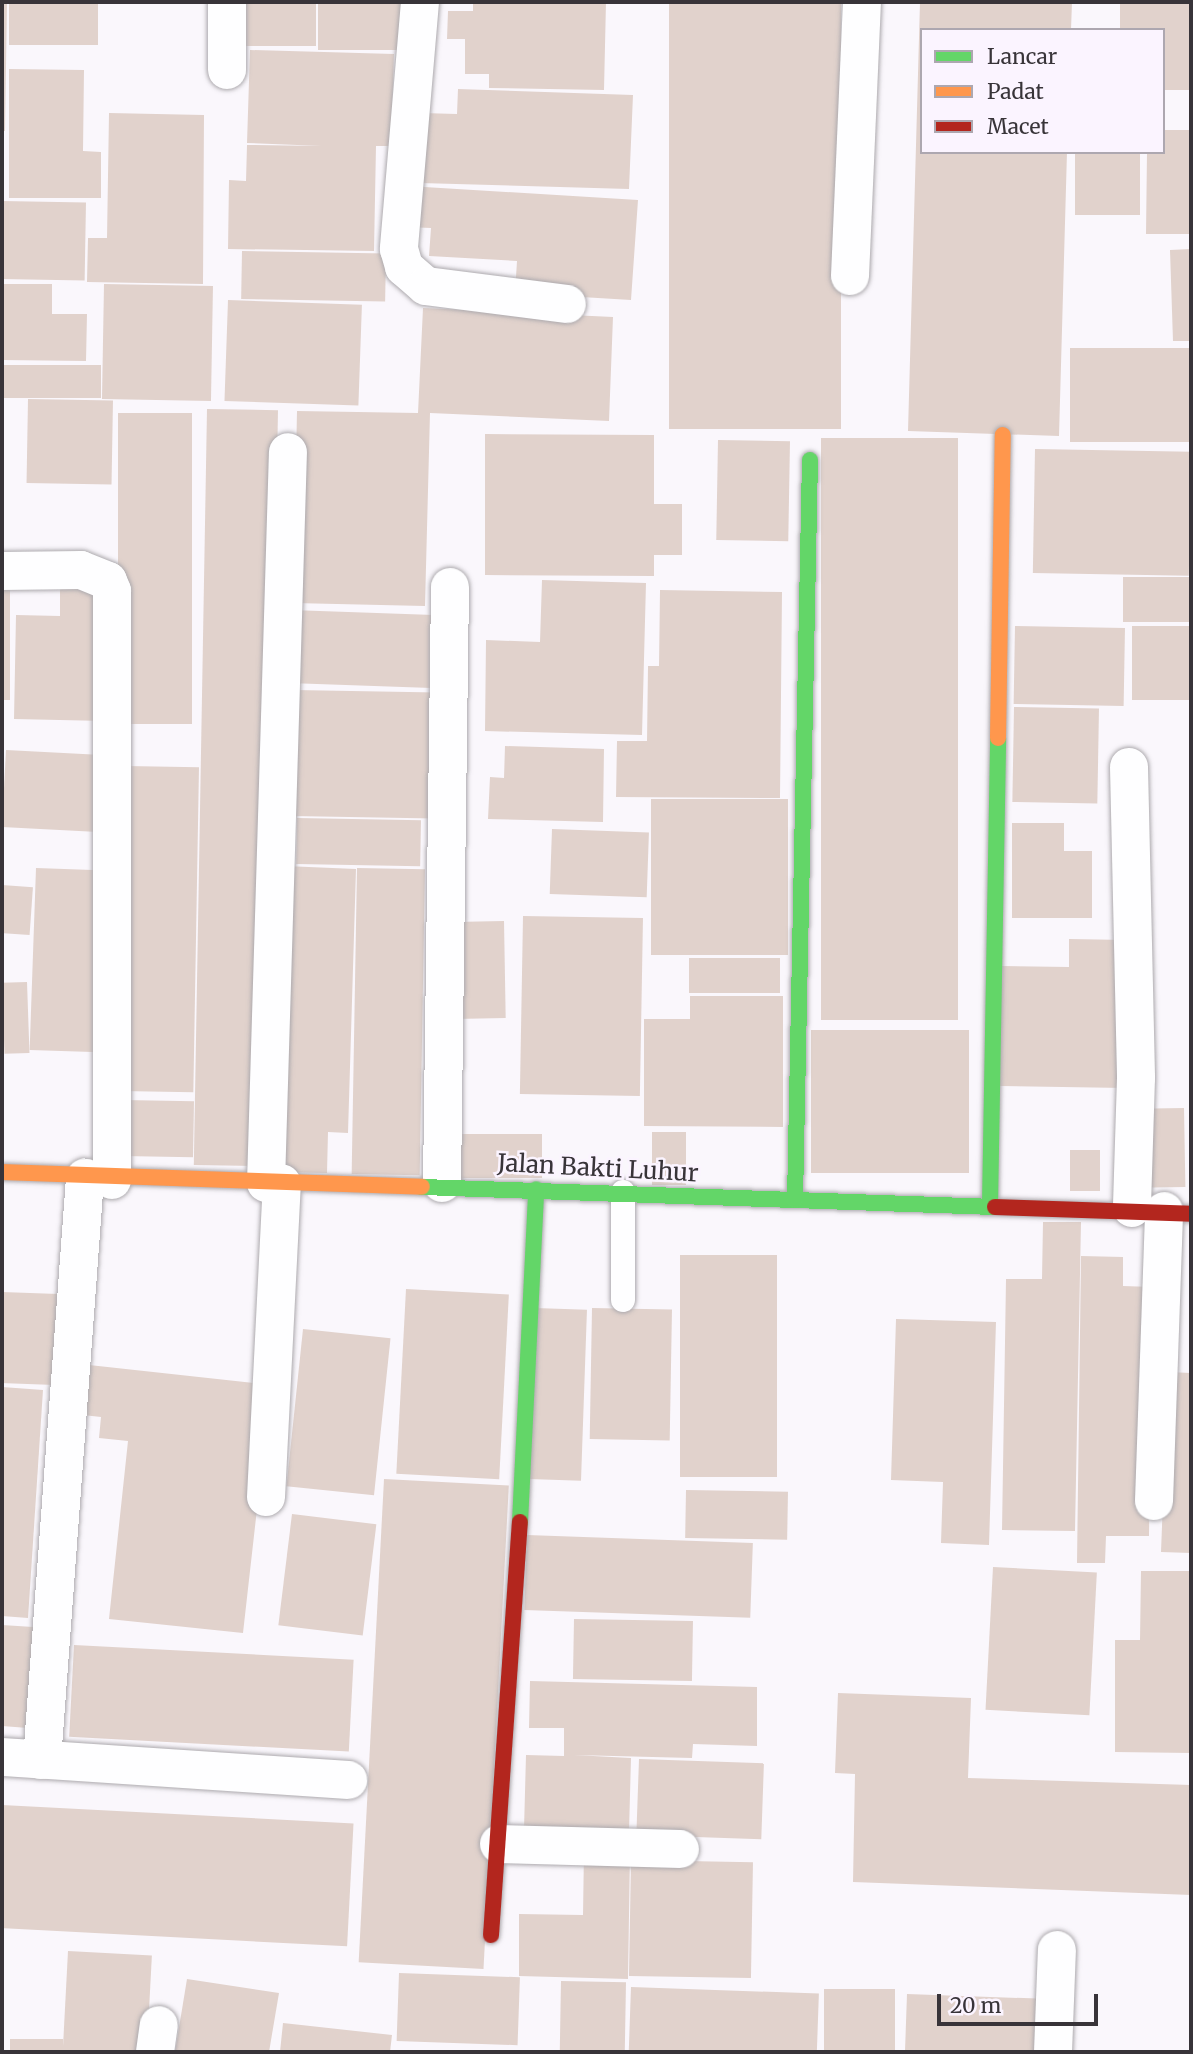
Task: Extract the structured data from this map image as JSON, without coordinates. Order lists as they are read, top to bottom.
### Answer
{
  "streets": {
    "street": ["Jalan Bakti Luhur"]
  },
  "legend": ["Lancar", "Padat", "Macet"],
  "scale_bar": "20 m"
}
